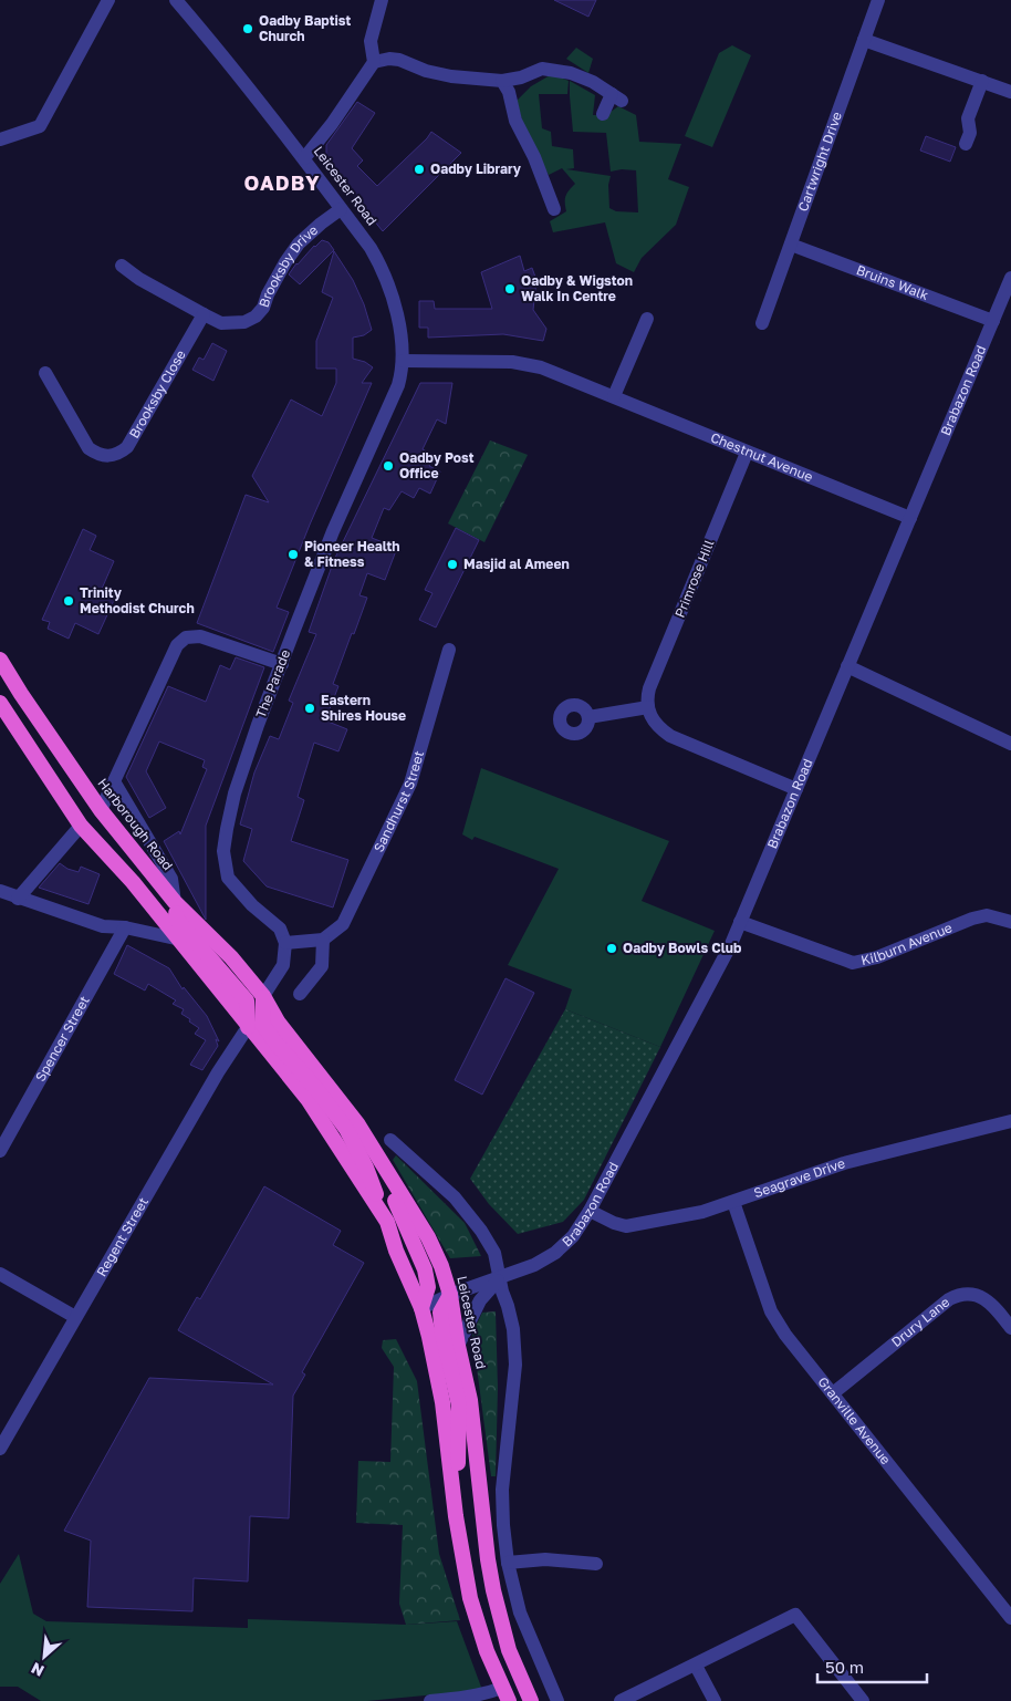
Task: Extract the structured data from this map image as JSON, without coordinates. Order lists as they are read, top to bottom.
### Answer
{
  "streets": {
    "highway": ["Leicester Road", "Harborough Road"],
    "street": [
      "Cartwright Drive",
      "Brooksby Drive",
      "Bruins Walk",
      "Brabazon Road",
      "Brooksby Close",
      "Chestnut Avenue",
      "Primrose Hill",
      "The Parade",
      "Sandhurst Street",
      "Kilburn Avenue",
      "Spencer Street",
      "Seagrave Drive",
      "Regent Street",
      "Drury Lane",
      "Granville Avenue"
    ]
  },
  "crossings": [
    ["Cartwright Drive", "Bruins Walk"],
    ["Leicester Road", "Brooksby Drive"],
    ["Leicester Road", "Brabazon Road"],
    ["Leicester Road", "Chestnut Avenue"],
    ["Leicester Road", "The Parade"],
    ["Leicester Road", "Harborough Road"],
    ["Brooksby Drive", "Brooksby Close"],
    ["Bruins Walk", "Brabazon Road"],
    ["Brabazon Road", "Chestnut Avenue"],
    ["Brabazon Road", "Kilburn Avenue"],
    ["Brabazon Road", "Seagrave Drive"],
    ["Chestnut Avenue", "Primrose Hill"],
    ["Chestnut Avenue", "The Parade"],
    ["Seagrave Drive", "Granville Avenue"],
    ["Drury Lane", "Granville Avenue"]
  ],
  "districts": ["OADBY"],
  "places": [
    "Oadby Baptist Church",
    "Oadby Library",
    "Oadby & Wigston Walk In Centre",
    "Oadby Post Office",
    "Pioneer Health & Fitness",
    "Masjid al Ameen",
    "Trinity Methodist Church",
    "Eastern Shires House",
    "Oadby Bowls Club"
  ],
  "scale_bar": "50 m",
  "north": "bottom left"
}
